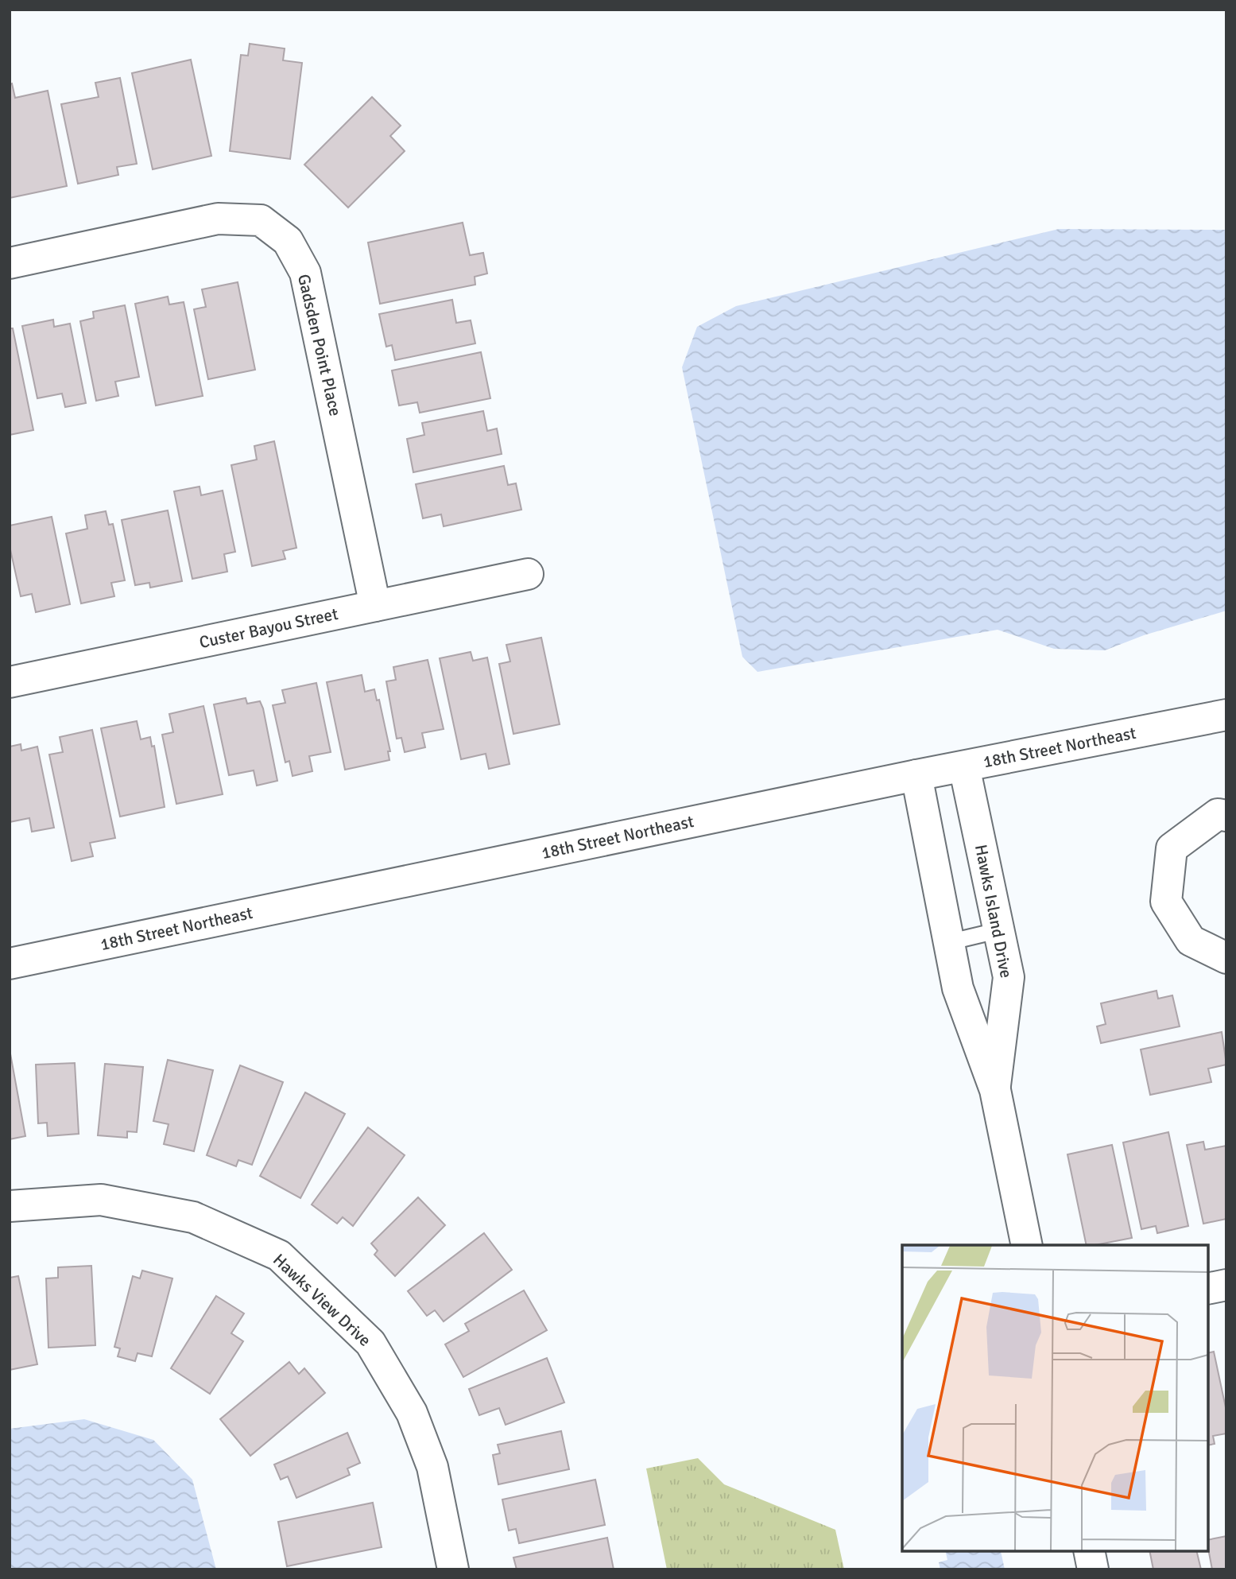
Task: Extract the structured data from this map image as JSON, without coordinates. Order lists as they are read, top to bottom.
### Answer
{
  "streets": {
    "street": [
      "Gadsden Point Place",
      "Custer Bayou Street",
      "18th Street Northeast",
      "Hawks Island Drive",
      "Hawks View Drive"
    ]
  },
  "crossings": [
    ["Gadsden Point Place", "Custer Bayou Street"],
    ["18th Street Northeast", "Hawks Island Drive"]
  ]
}
